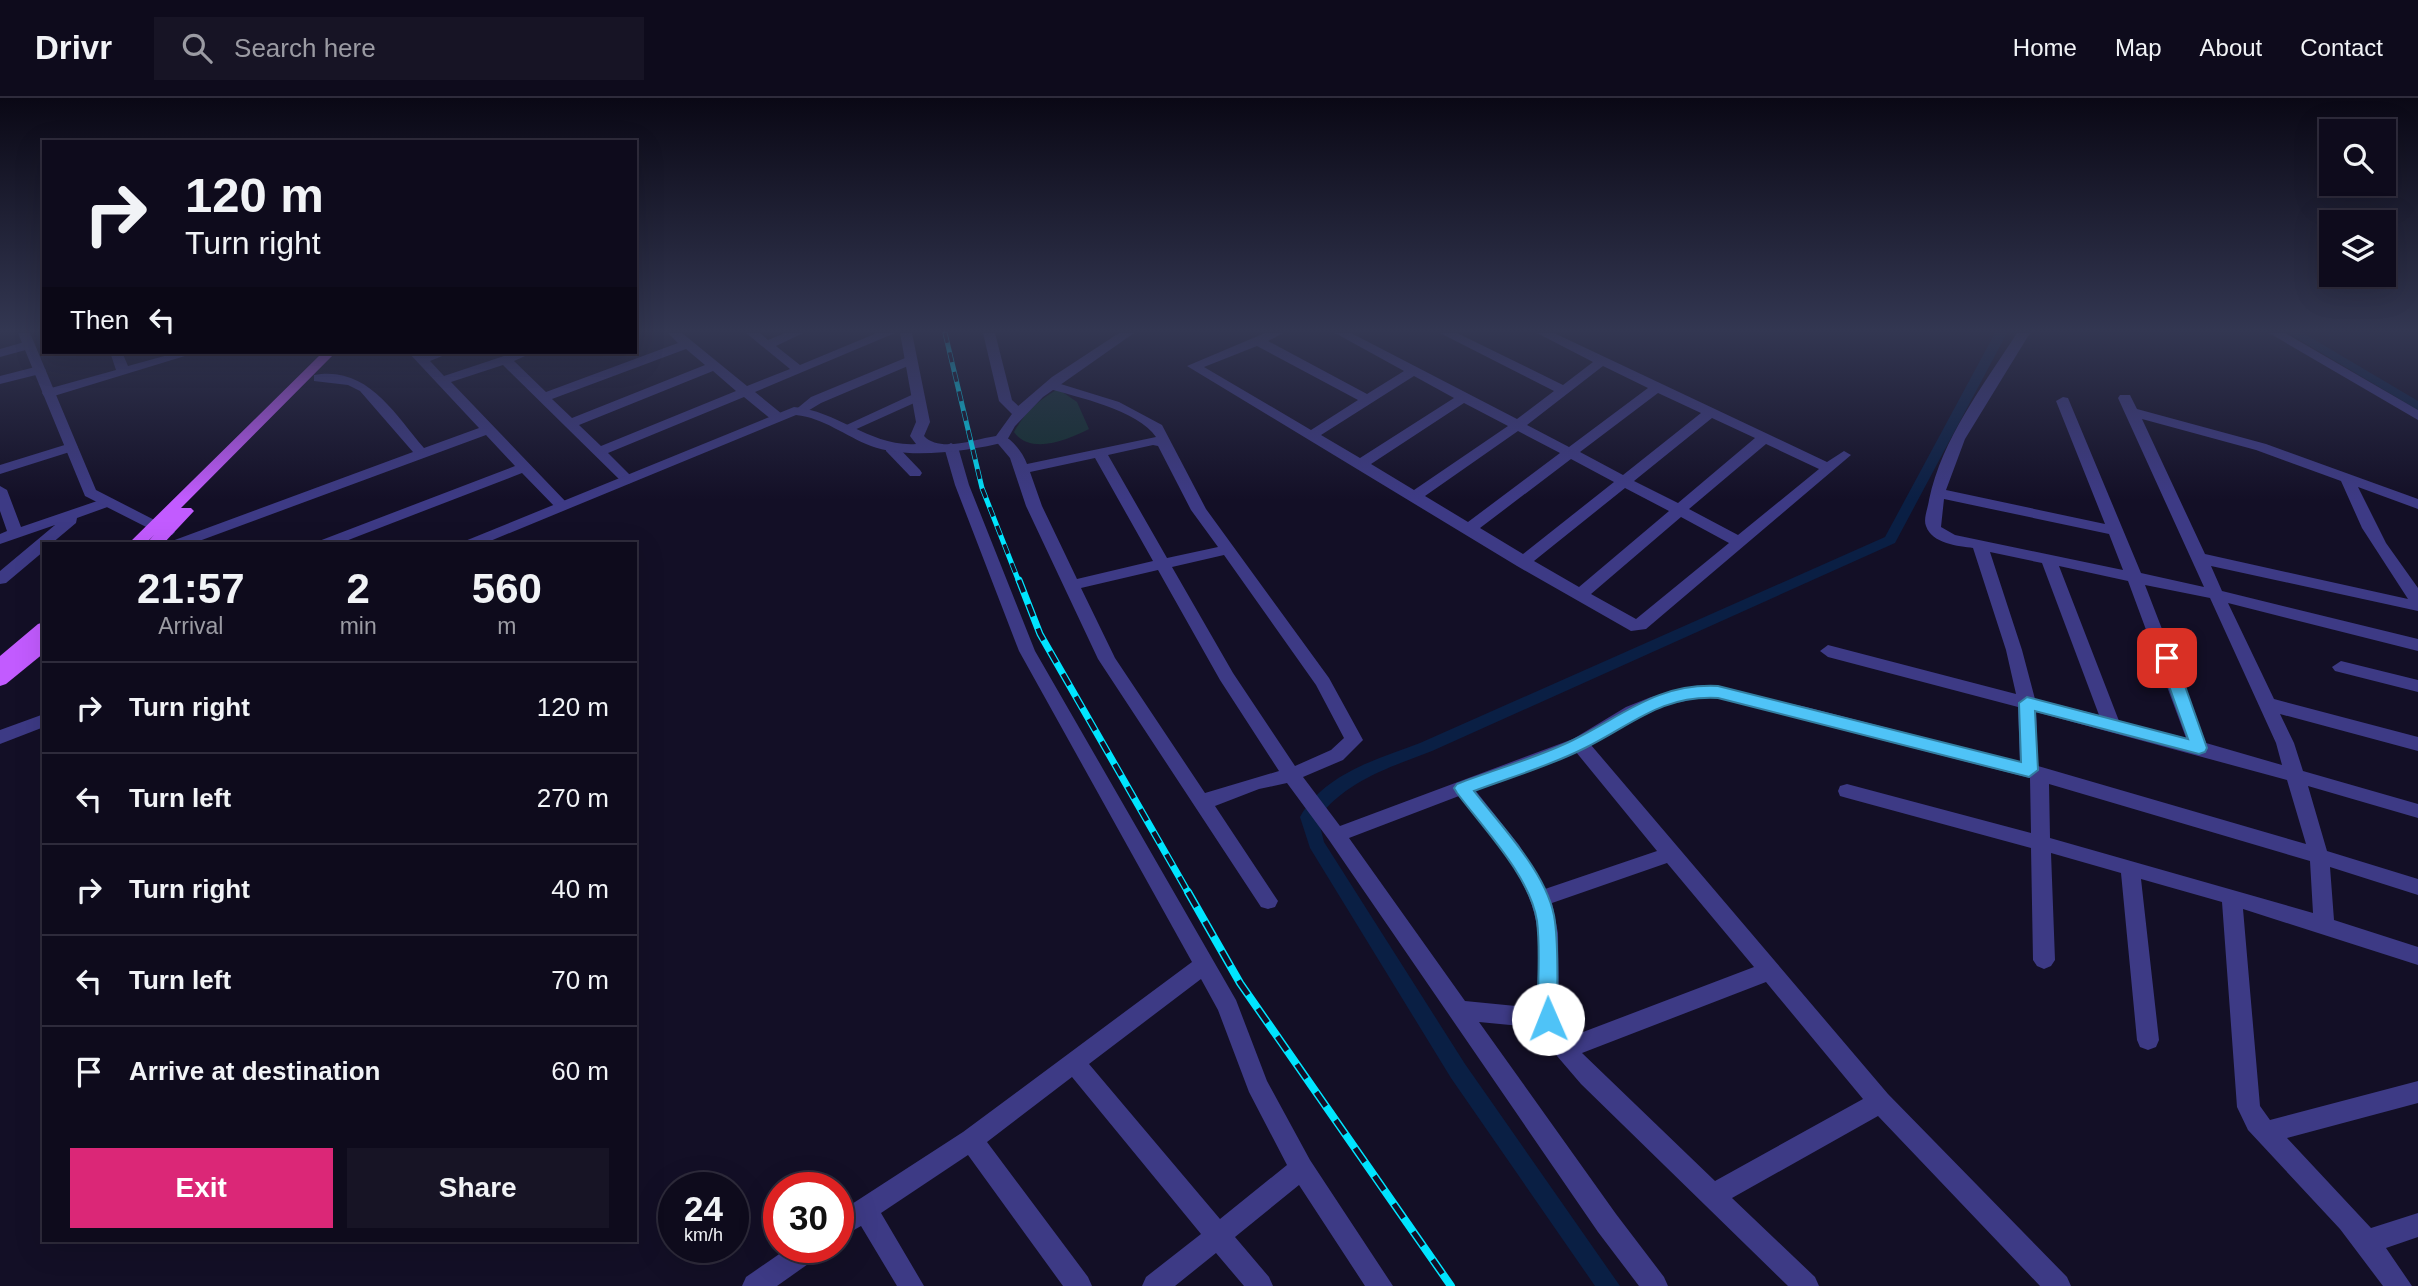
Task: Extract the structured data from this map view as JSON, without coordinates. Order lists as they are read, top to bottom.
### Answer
{
  "page": {
    "header": "Drivr",
    "search": "Search here",
    "nav": [
      "Home",
      "Map",
      "About",
      "Contact"
    ],
    "turn": ["120 m", "Turn right"],
    "then": "Then",
    "eta": [
      "21:57",
      "Arrival",
      "2",
      "min",
      "560",
      "m"
    ],
    "list": [
      {
        "name": "Turn right",
        "value": "120 m"
      },
      {
        "name": "Turn left",
        "value": "270 m"
      },
      {
        "name": "Turn right",
        "value": "40 m"
      },
      {
        "name": "Turn left",
        "value": "70 m"
      },
      {
        "name": "Arrive at destination",
        "value": "60 m"
      }
    ],
    "buttons": ["Exit", "Share"],
    "speed": "24 km/h",
    "limit": "30"
  }
}
